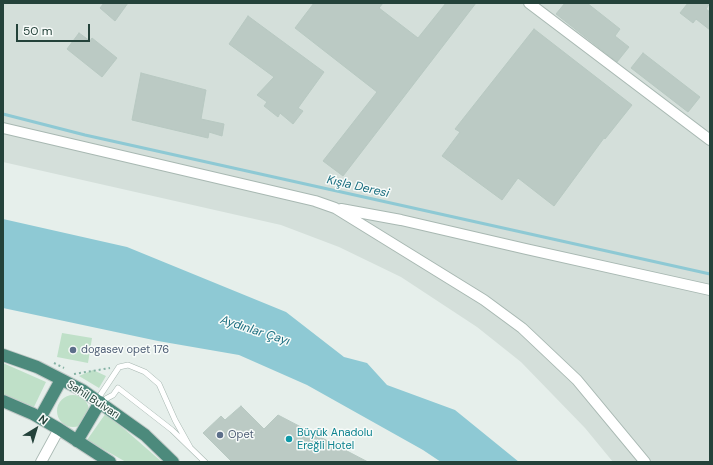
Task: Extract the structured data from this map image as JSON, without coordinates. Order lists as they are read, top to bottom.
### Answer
{
  "streets": {
    "highway": ["Sahil Bulvarı"]
  },
  "water": ["Kışla Deresi", "Aydınlar Çayı"],
  "places": ["dogasev opet 176", "Opet", "Büyük Anadolu Ereğli Hotel"],
  "scale_bar": "50 m",
  "north": "top right"
}
